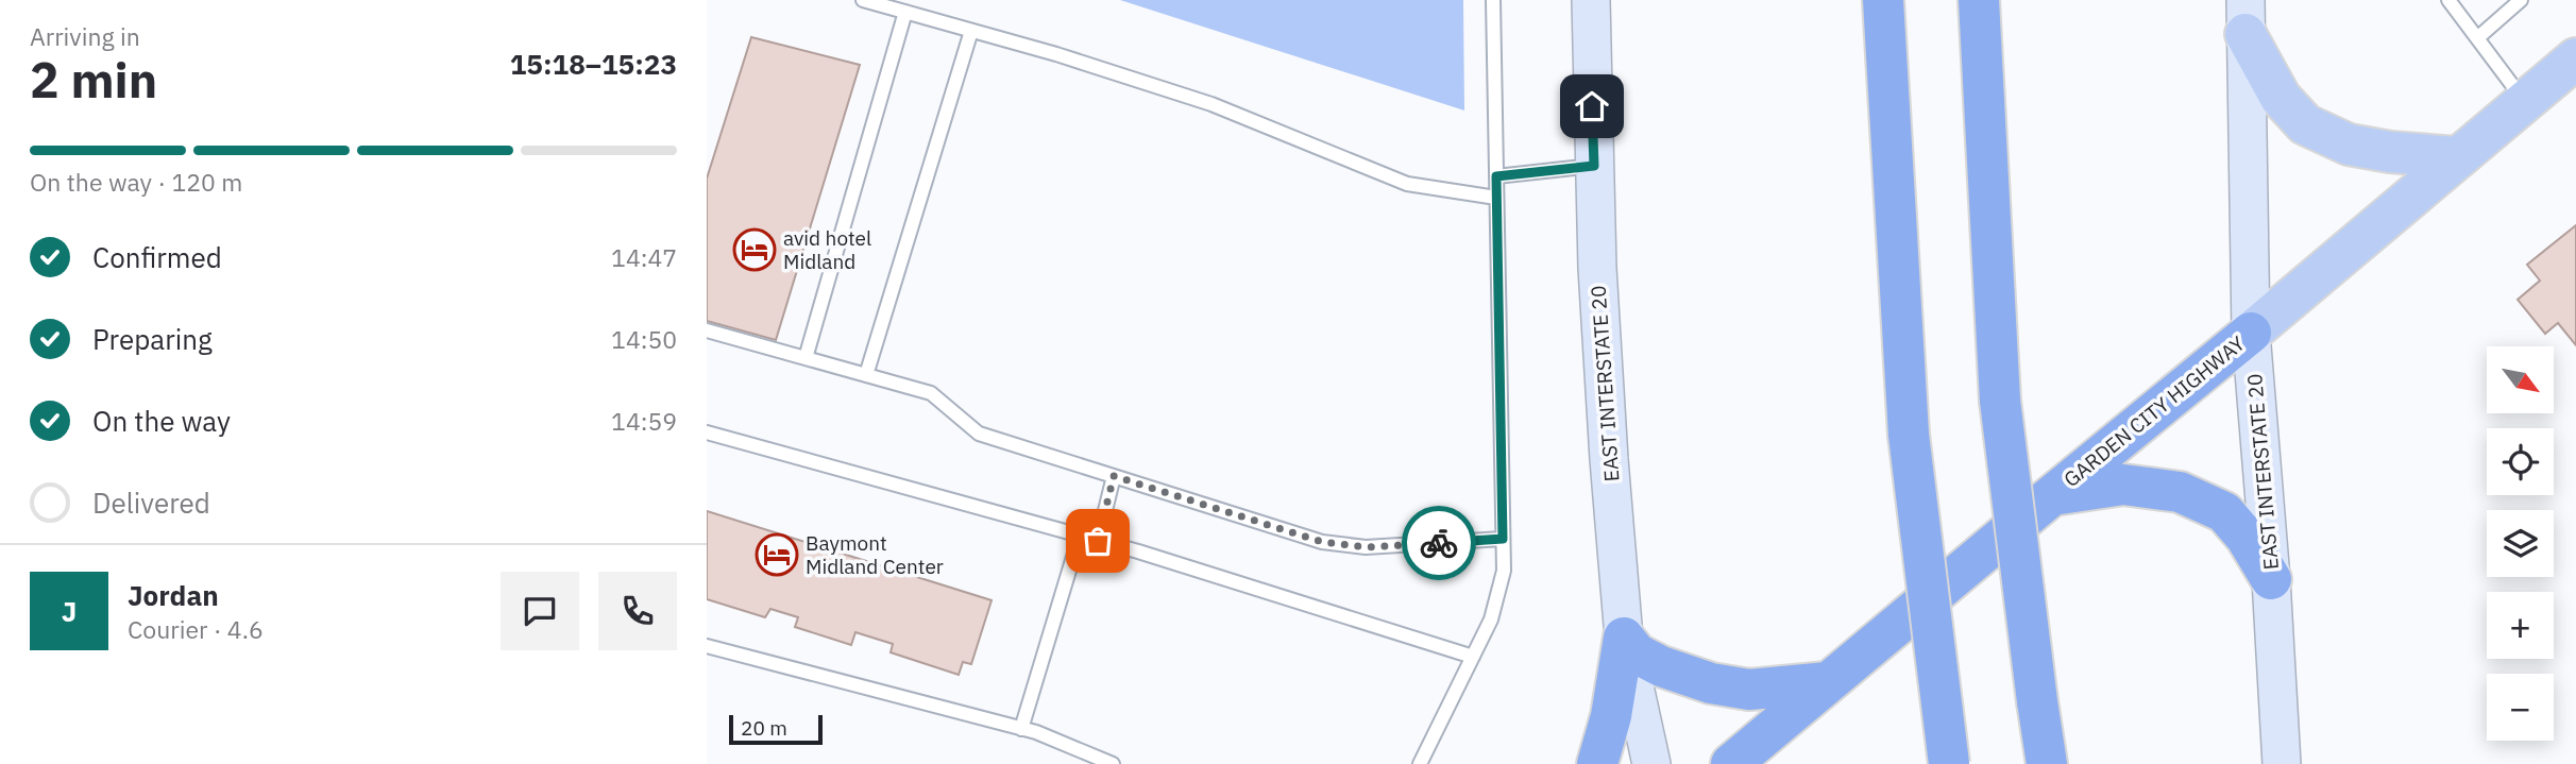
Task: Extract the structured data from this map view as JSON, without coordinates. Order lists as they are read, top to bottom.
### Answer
{
  "streets": {
    "highway": ["GARDEN CITY HIGHWAY"],
    "main road": ["EAST INTERSTATE 20"]
  },
  "crossings": [
    ["EAST INTERSTATE 20", "GARDEN CITY HIGHWAY"]
  ],
  "places": {
    "hotel": ["avid hotel Midland", "Baymont Midland Center"]
  },
  "scale_bar": "20 m",
  "north": "bottom right",
  "page": {
    "heading": ["2 min", "Arriving in", "15:18–15:23"],
    "panel": ["Jordan", "Courier · 4.6"],
    "bar": "On the way · 120 m",
    "list": [
      ["Confirmed", "14:47"],
      ["Preparing", "14:50"],
      ["On the way", "14:59"],
      "Delivered"
    ],
    "map_buttons": ["+", "−"],
    "round": "J",
    "scale": "20 m"
  }
}
